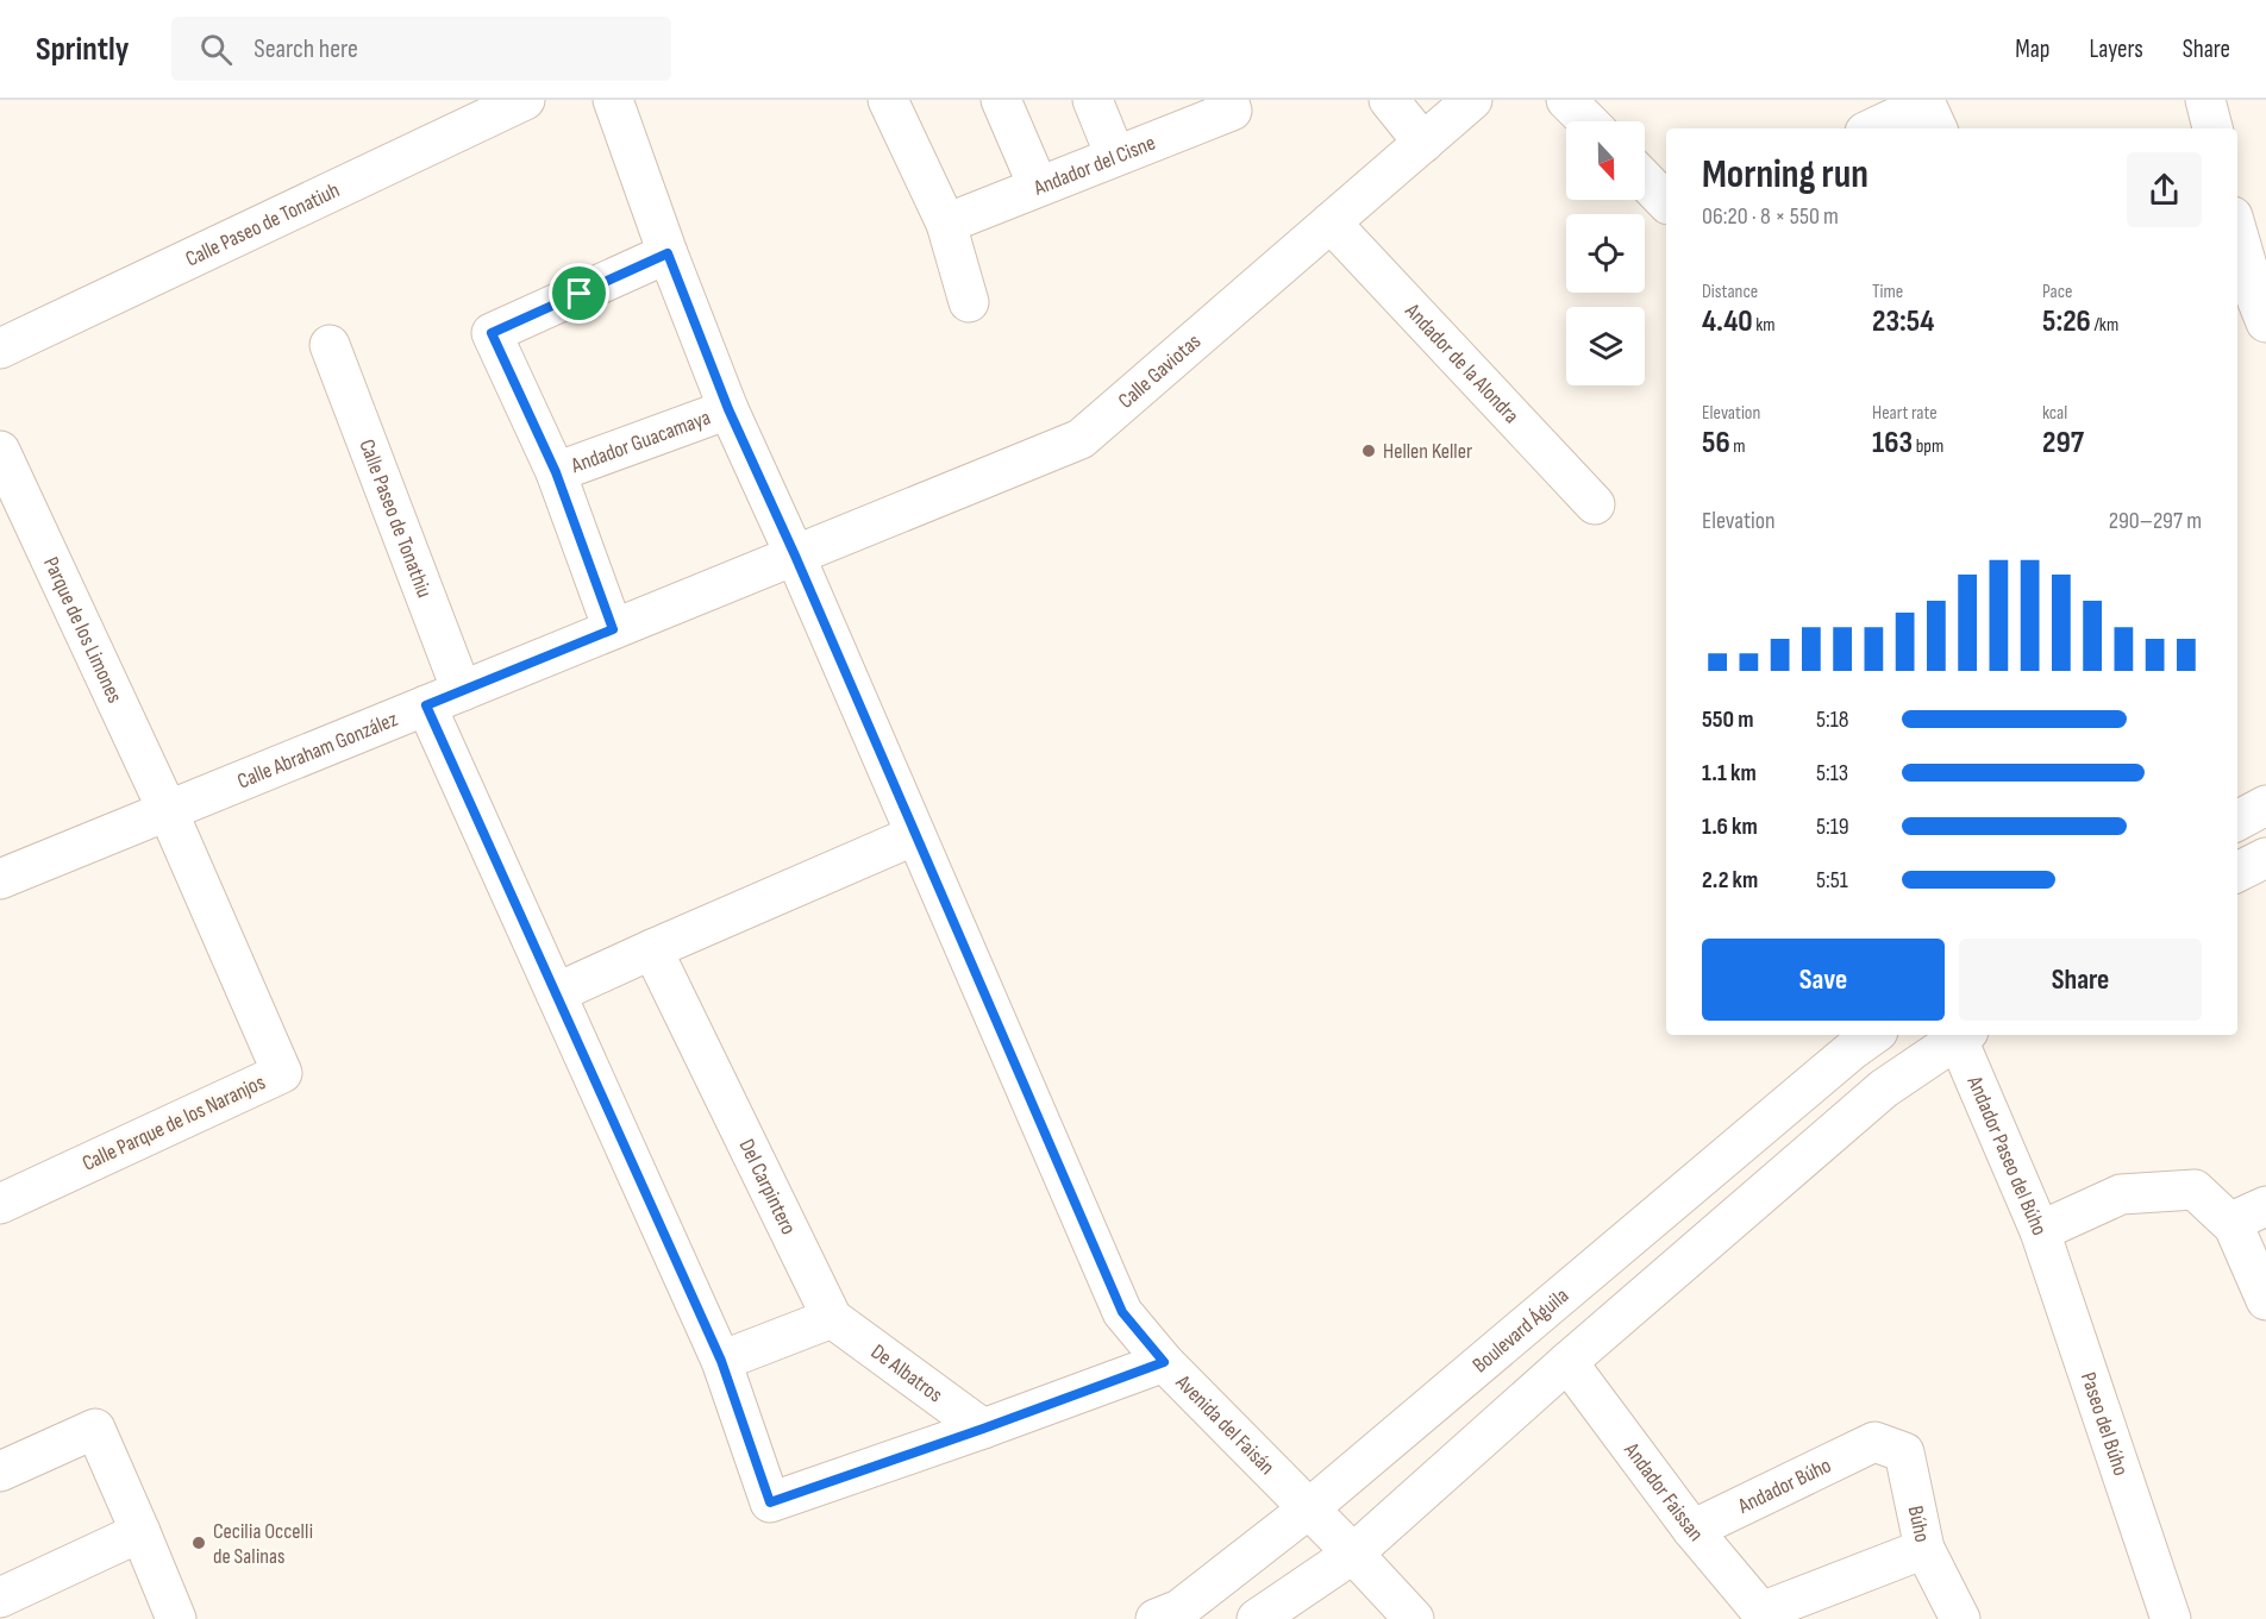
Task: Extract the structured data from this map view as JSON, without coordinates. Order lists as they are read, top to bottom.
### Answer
{
  "streets": {
    "street": [
      "Andador del Cisne",
      "Calle Paseo de Tonatiuh",
      "Andador de la Alondra",
      "Calle Gaviotas",
      "Andador Guacamaya",
      "Calle Paseo de Tonathiu",
      "Parque de los Limones",
      "Calle Abraham González",
      "Calle Parque de los Naranjos",
      "Andador Paseo del Búho",
      "Del Carpintero",
      "Boulevard Águila",
      "De Albatros",
      "Avenida del Faisán",
      "Paseo del Búho",
      "Andador Búho",
      "Andador Faissan",
      "Búho"
    ]
  },
  "crossings": [
    ["Andador de la Alondra", "Calle Gaviotas"],
    ["Calle Gaviotas", "Calle Abraham González"],
    ["Calle Gaviotas", "Avenida del Faisán"],
    ["Andador Guacamaya", "Calle Abraham González"],
    ["Andador Guacamaya", "Avenida del Faisán"],
    ["Calle Paseo de Tonathiu", "Calle Abraham González"],
    ["Parque de los Limones", "Calle Abraham González"],
    ["Parque de los Limones", "Calle Parque de los Naranjos"],
    ["Calle Abraham González", "Calle Parque de los Naranjos"],
    ["Calle Abraham González", "Avenida del Faisán"],
    ["Andador Paseo del Búho", "Paseo del Búho"],
    ["Del Carpintero", "De Albatros"],
    ["Boulevard Águila", "Avenida del Faisán"],
    ["Andador Búho", "Andador Faissan"],
    ["Andador Búho", "Búho"]
  ],
  "places": ["Hellen Keller", "Cecilia Occelli de Salinas"],
  "north": "bottom",
  "page": {
    "header": "Sprintly",
    "search": "Search here",
    "nav": ["Map", "Layers", "Share"],
    "heading": ["Morning run", "06:20 · 8 × 550 m"],
    "stats": [
      ["Distance", "4.40 km"],
      ["Time", "23:54"],
      ["Pace", "5:26 /km"],
      ["Elevation", "56 m"],
      ["Heart rate", "163 bpm"],
      ["kcal", "297"]
    ],
    "chart": ["Elevation", "290–297 m"],
    "list": [
      {
        "name": "550 m",
        "note": "5:18"
      },
      {
        "name": "1.1 km",
        "note": "5:13"
      },
      {
        "name": "1.6 km",
        "note": "5:19"
      },
      {
        "name": "2.2 km",
        "note": "5:51"
      }
    ],
    "buttons": ["Save", "Share"]
  }
}
